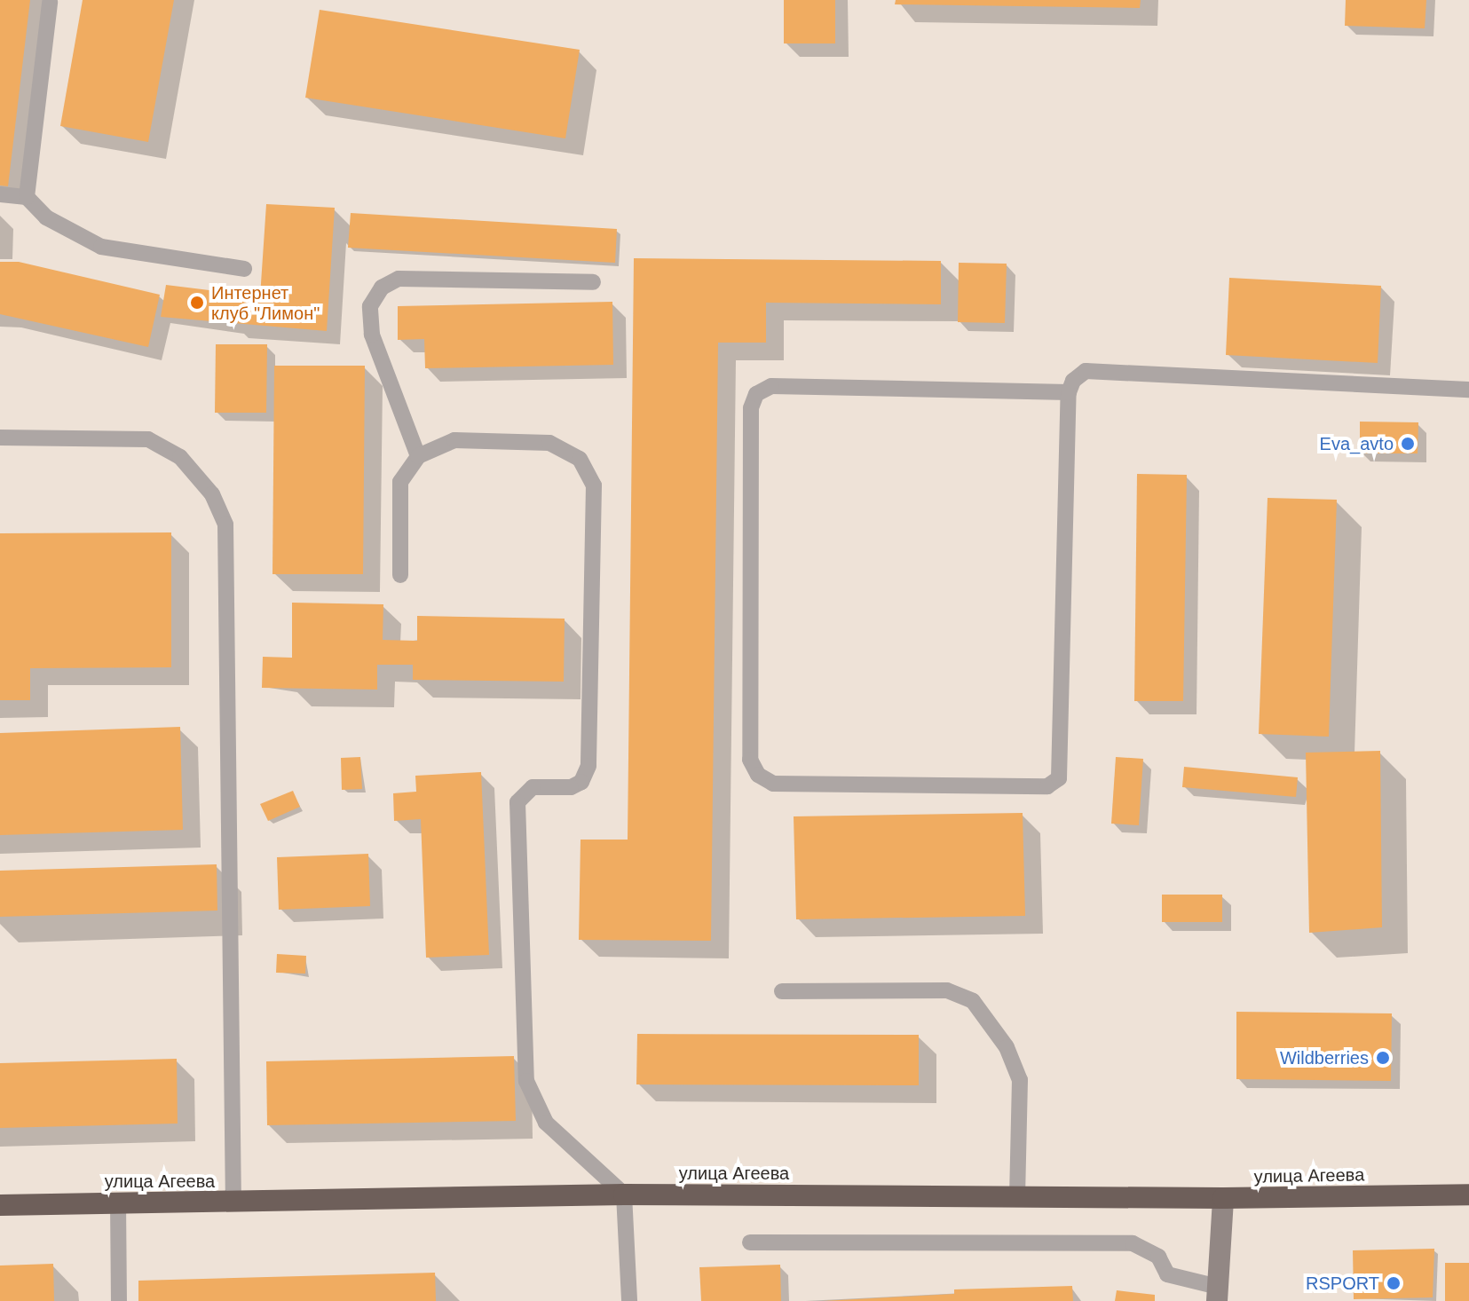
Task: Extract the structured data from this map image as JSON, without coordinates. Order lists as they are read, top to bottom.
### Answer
{
  "streets": {
    "highway": ["улица Агеева"]
  },
  "places": [
    "Интернет клуб \"Лимон\"",
    "Eva_avto",
    "Wildberries",
    "RSPORT"
  ]
}
